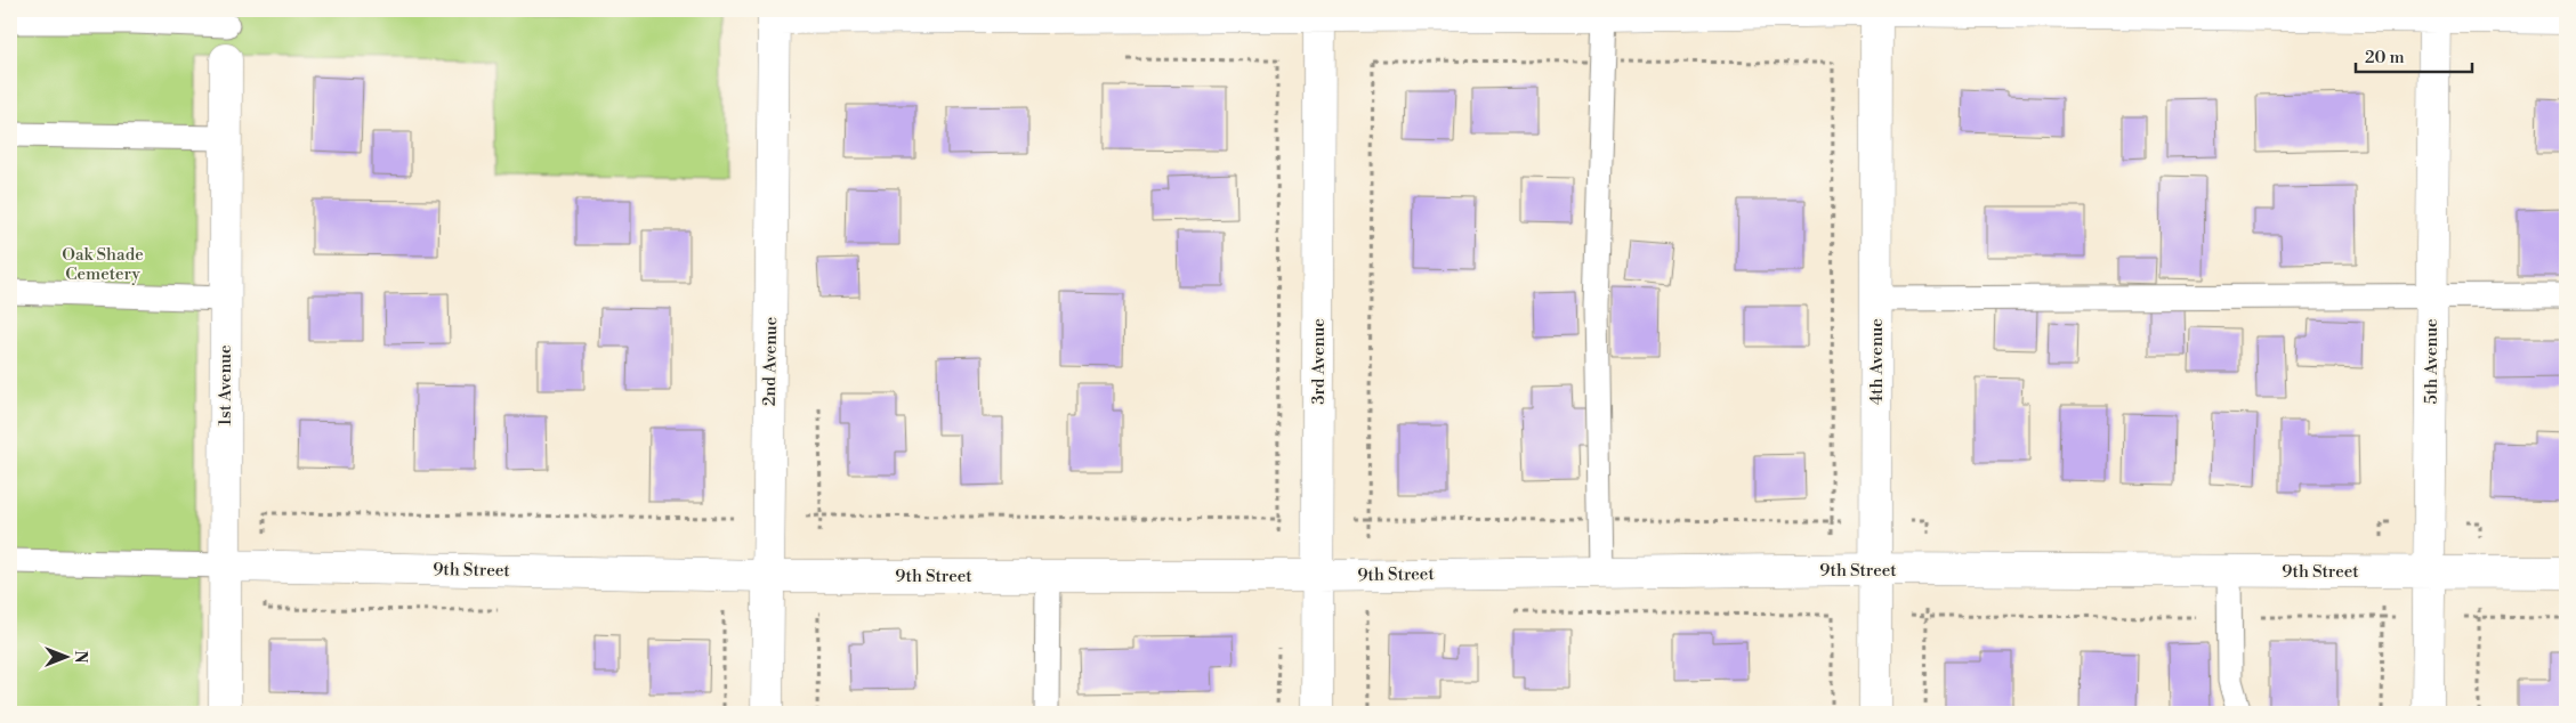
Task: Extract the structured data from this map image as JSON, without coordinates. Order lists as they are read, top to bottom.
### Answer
{
  "streets": {
    "street": [
      "2nd Avenue",
      "3rd Avenue",
      "4th Avenue",
      "5th Avenue",
      "1st Avenue",
      "9th Street"
    ]
  },
  "crossings": [
    ["2nd Avenue", "9th Street"],
    ["3rd Avenue", "9th Street"],
    ["4th Avenue", "9th Street"],
    ["5th Avenue", "9th Street"],
    ["1st Avenue", "9th Street"]
  ],
  "parks": ["Oak Shade Cemetery"],
  "scale_bar": "20 m",
  "north": "right"
}
